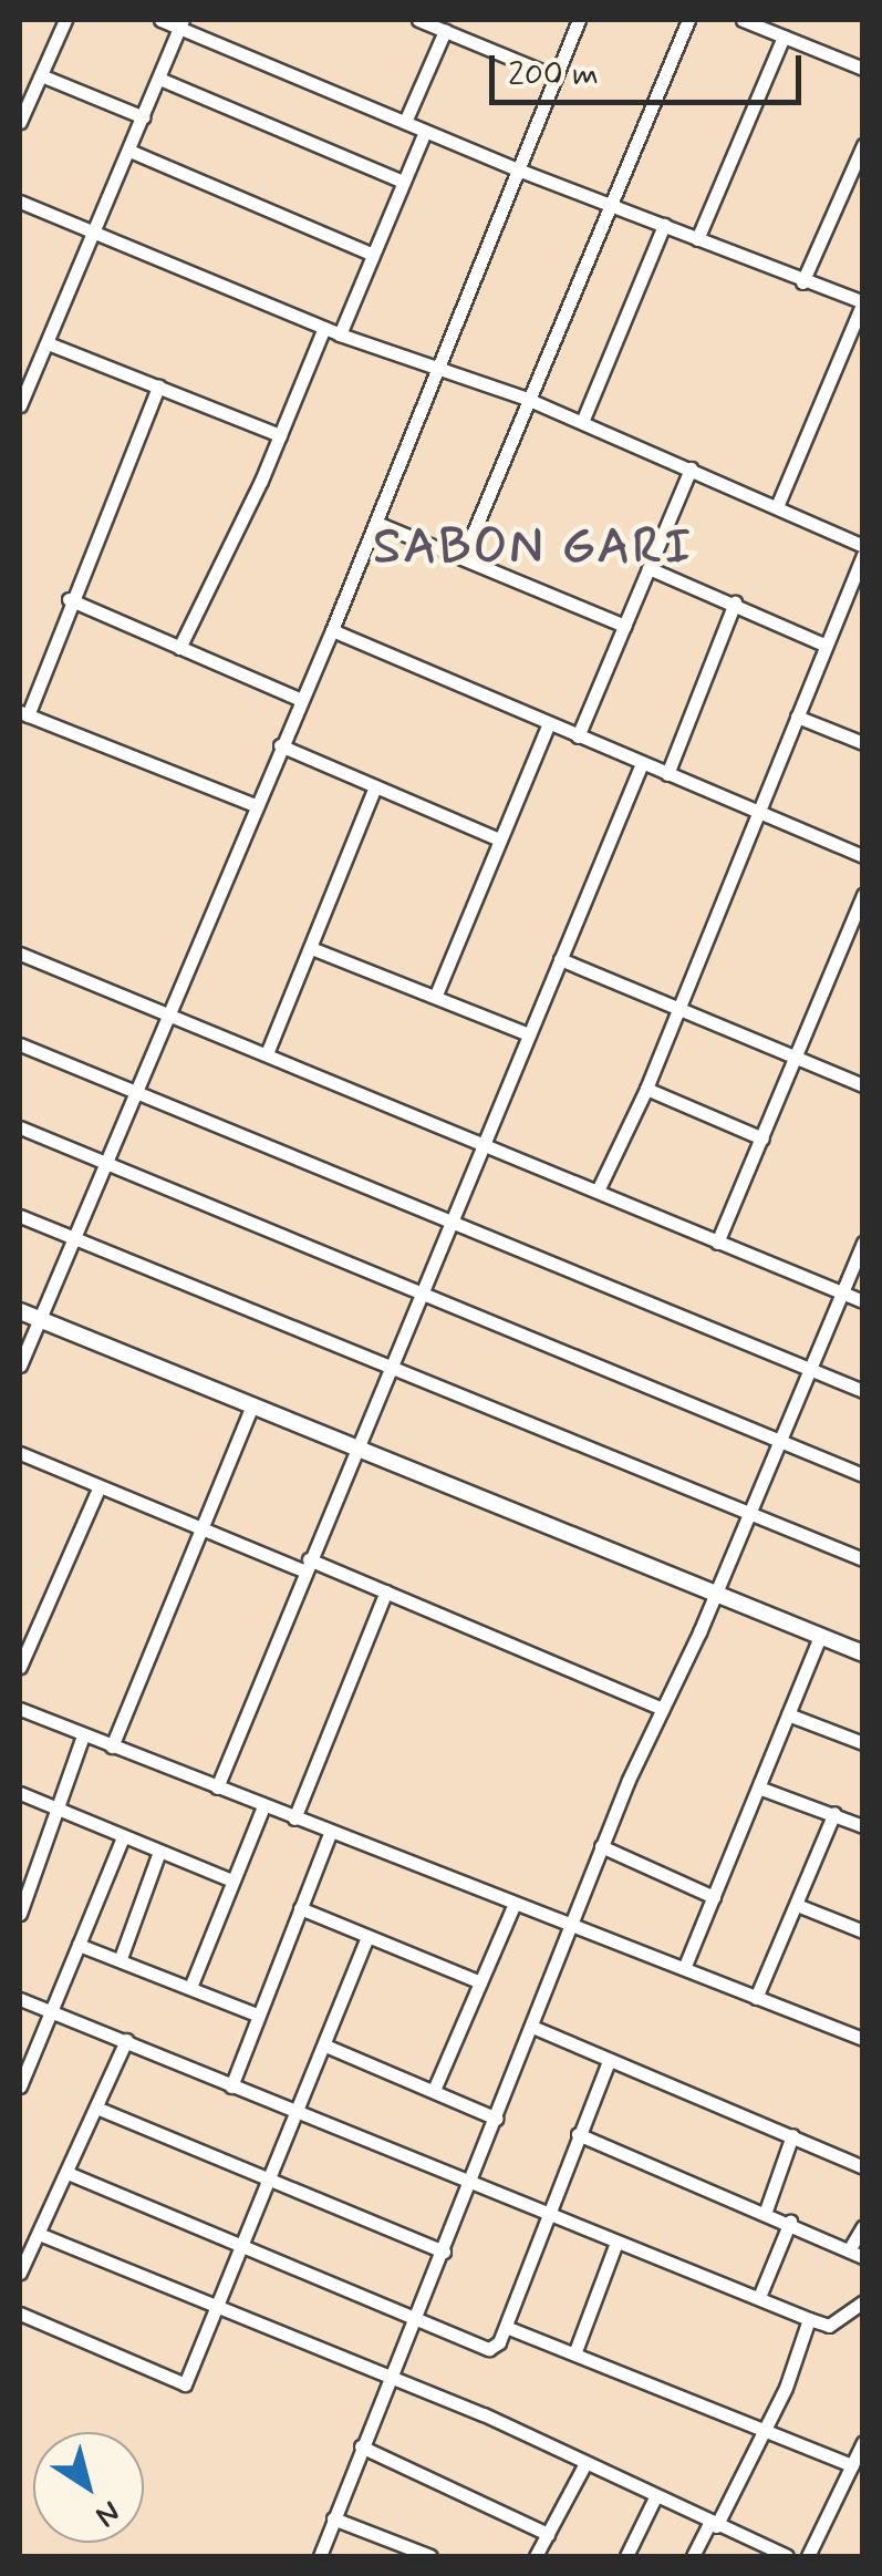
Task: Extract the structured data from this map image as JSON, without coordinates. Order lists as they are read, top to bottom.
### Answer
{
  "districts": ["SABON GARI"],
  "scale_bar": "200 m",
  "north": "bottom right"
}
